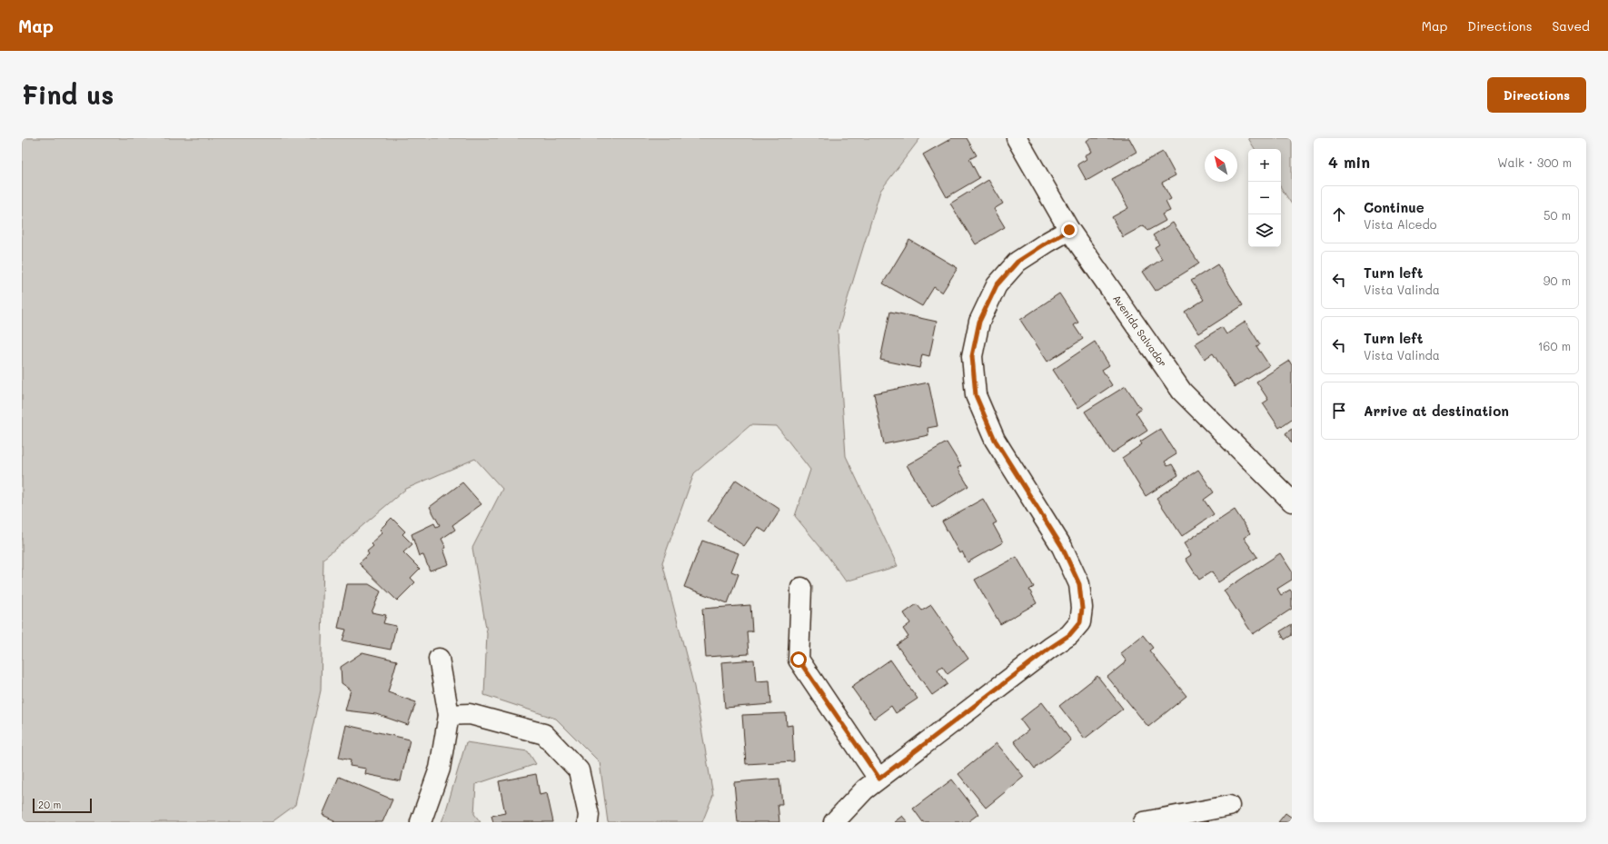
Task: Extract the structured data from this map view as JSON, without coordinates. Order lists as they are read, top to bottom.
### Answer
{
  "streets": {
    "street": ["Avenida Salvador"]
  },
  "scale_bar": "20 m",
  "north": "top left",
  "page": {
    "header": "Map",
    "nav": ["Map", "Directions", "Saved"],
    "buttons": "Directions",
    "title": "Find us",
    "heading": ["4 min", "Walk · 300 m"],
    "map_buttons": ["+", "−"],
    "list": [
      ["Continue", "Vista Alcedo", "50 m"],
      ["Turn left", "Vista Valinda", "90 m"],
      ["Turn left", "Vista Valinda", "160 m"],
      "Arrive at destination"
    ],
    "scale": "20 m"
  }
}
